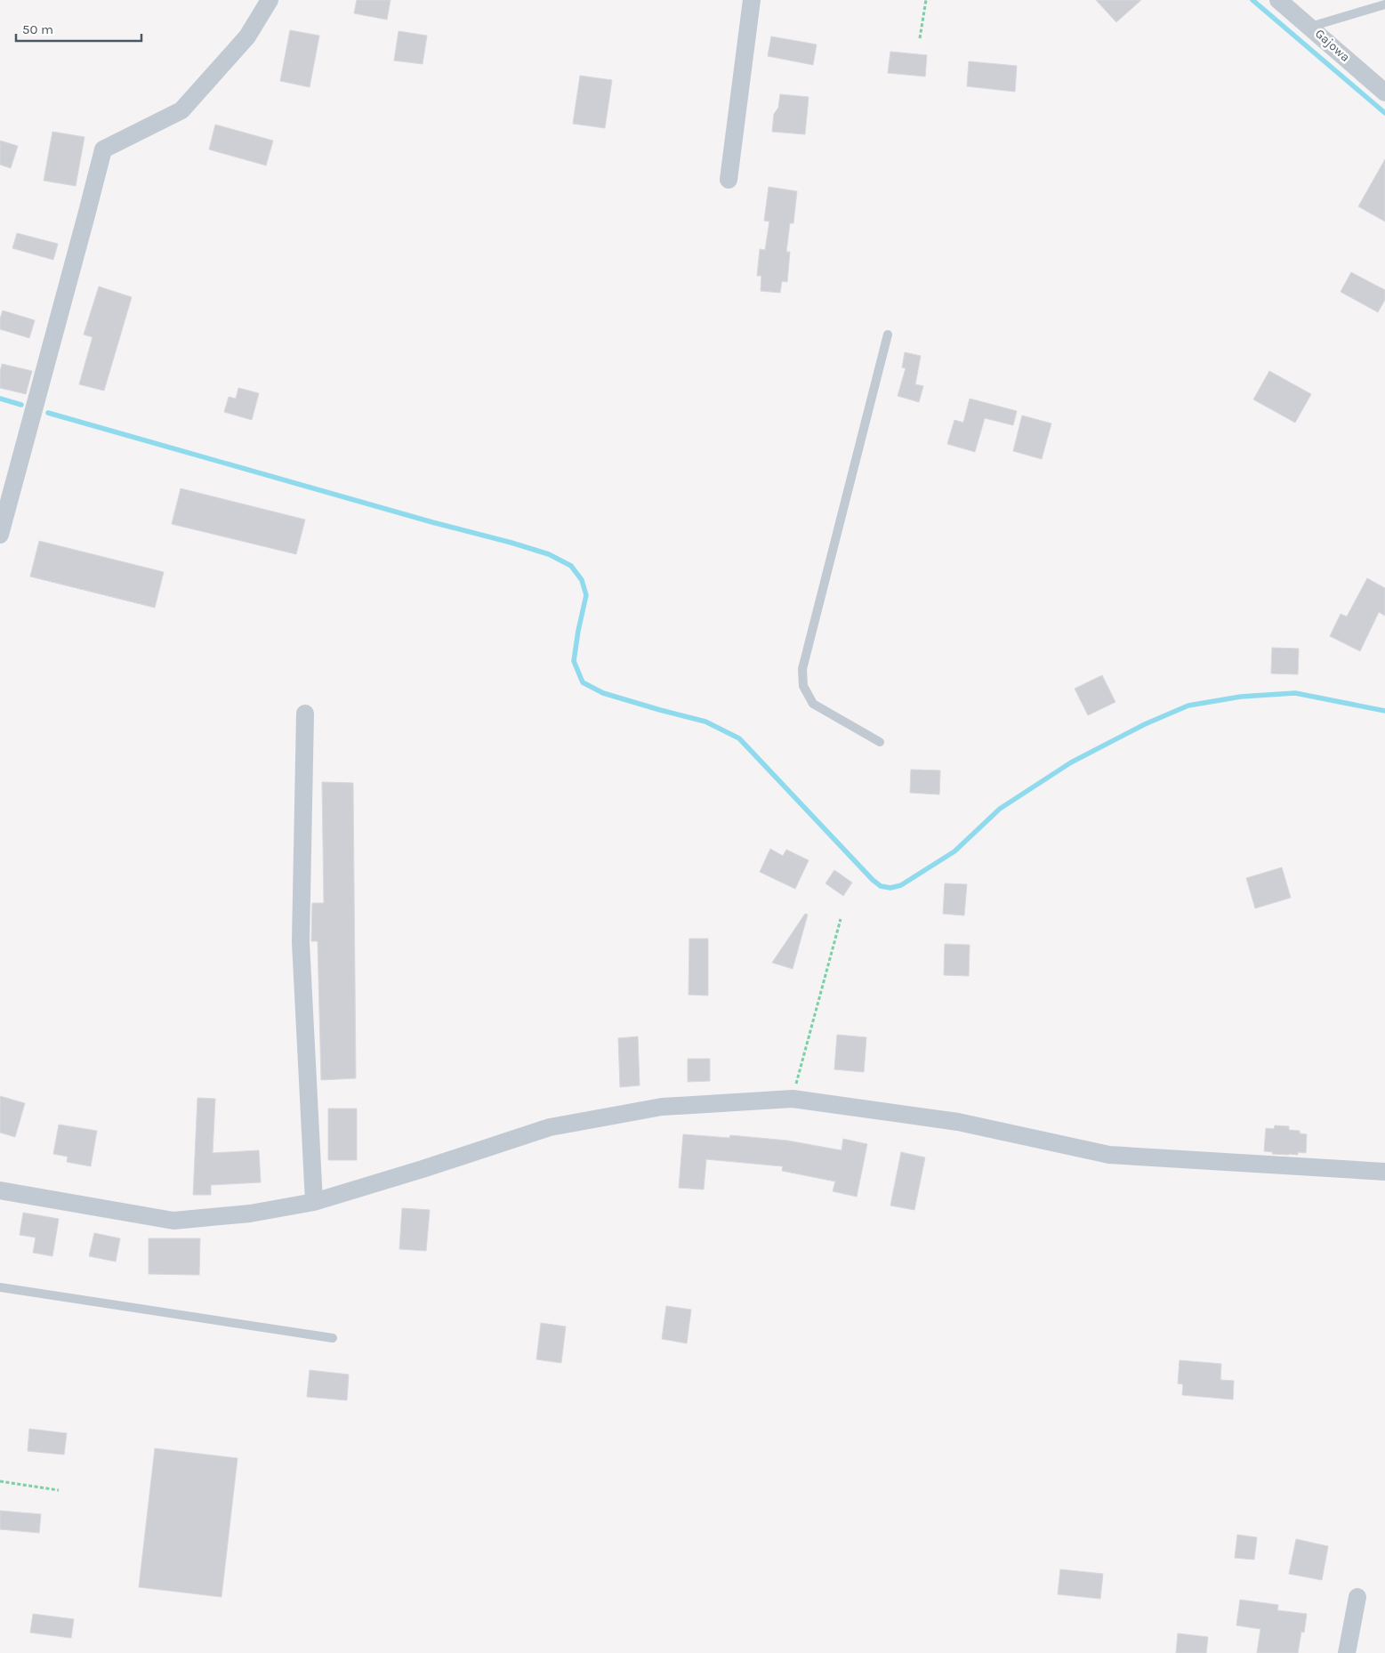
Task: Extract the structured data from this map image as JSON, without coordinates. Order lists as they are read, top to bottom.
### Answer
{
  "streets": {
    "street": ["Gajowa"]
  },
  "scale_bar": "50 m"
}
